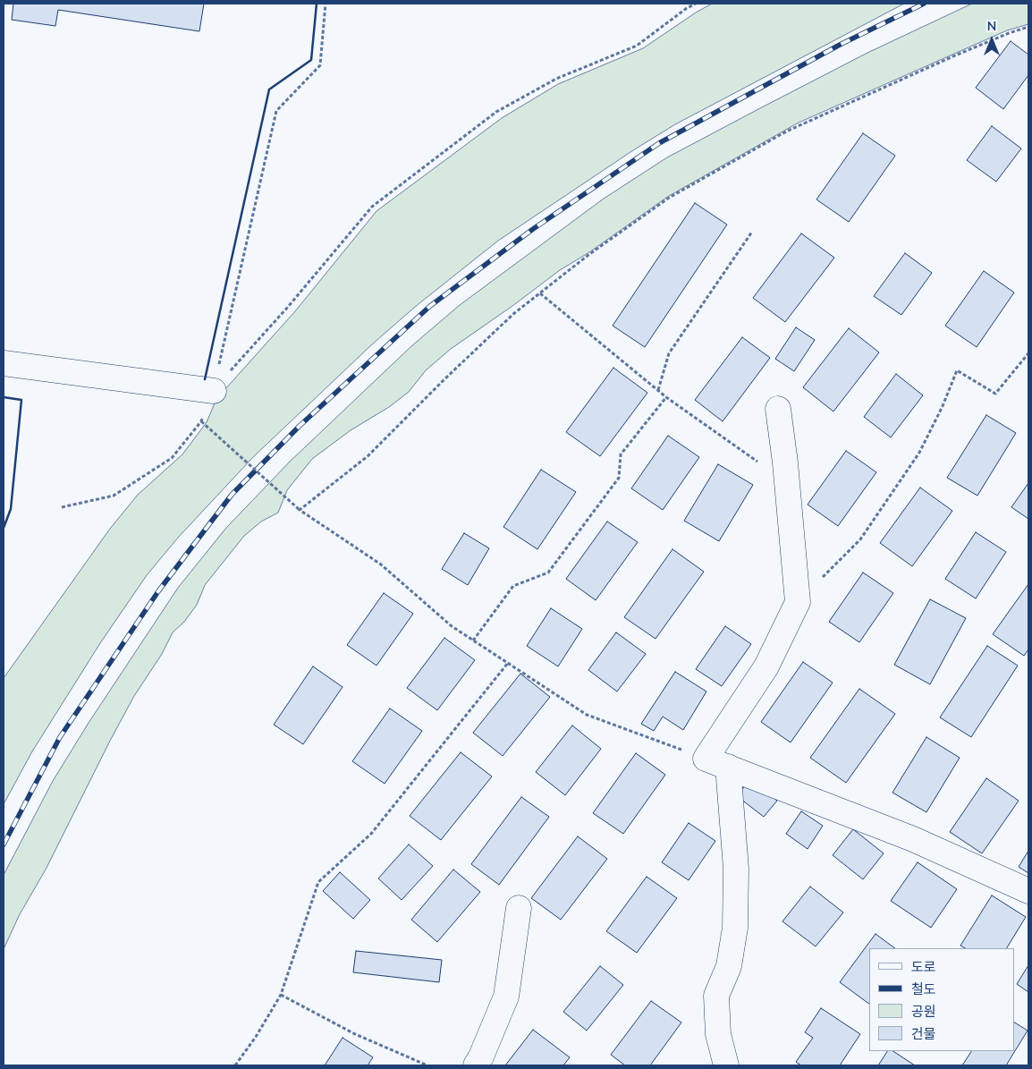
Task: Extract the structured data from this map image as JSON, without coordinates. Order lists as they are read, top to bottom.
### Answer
{
  "legend": [
    "도로",
    "철도",
    "공원",
    "건물"
  ],
  "north": "top"
}
